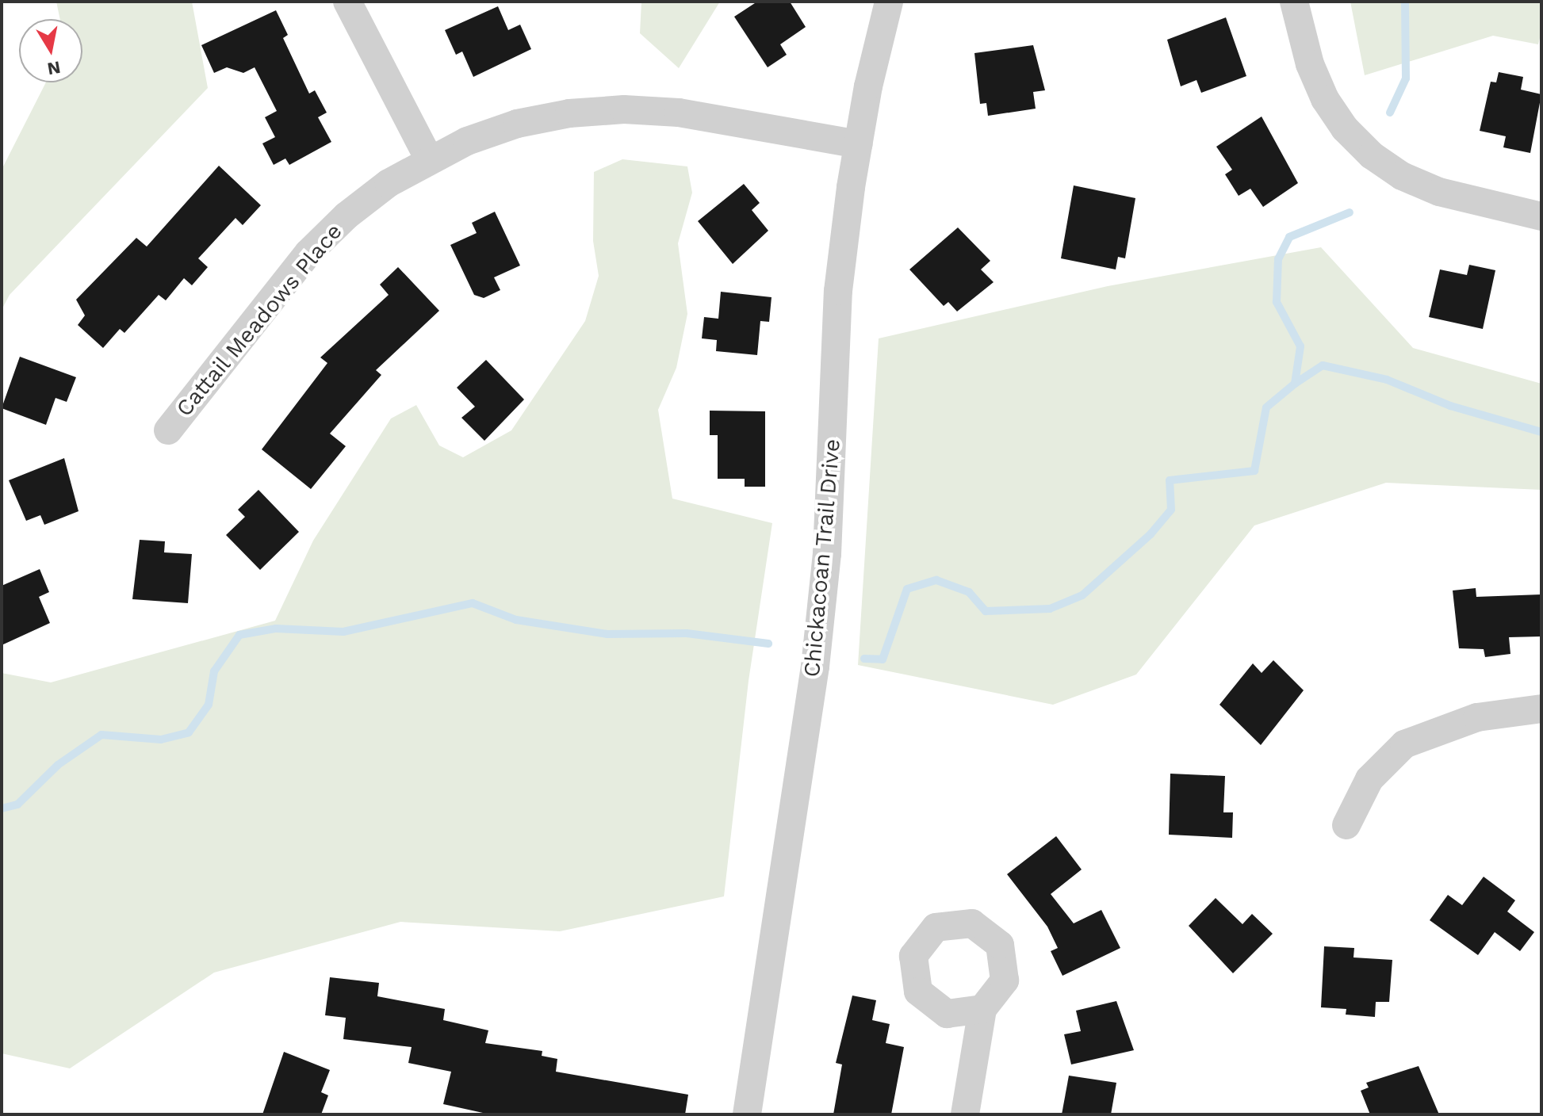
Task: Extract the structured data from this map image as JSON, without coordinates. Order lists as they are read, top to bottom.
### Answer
{
  "streets": {
    "street": ["Cattail Meadows Place", "Chickacoan Trail Drive"]
  },
  "crossings": [
    ["Cattail Meadows Place", "Chickacoan Trail Drive"]
  ],
  "north": "bottom"
}
